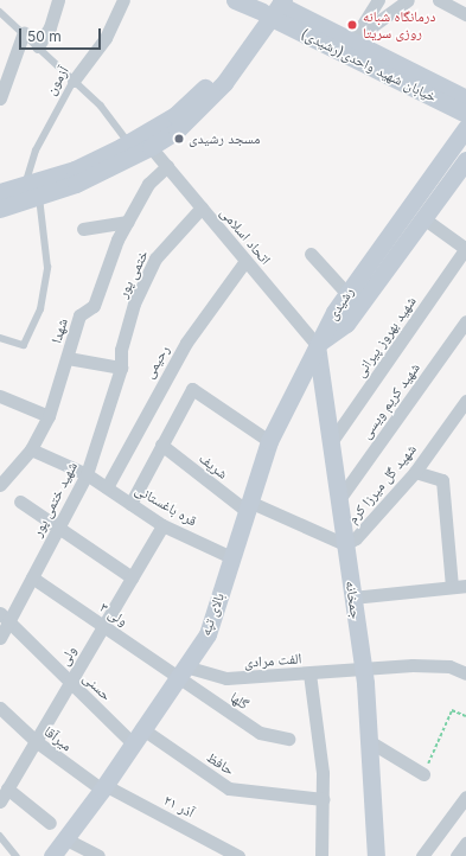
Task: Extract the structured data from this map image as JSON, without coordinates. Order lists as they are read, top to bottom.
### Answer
{
  "streets": {
    "street": [
      "خیابان شهید واحدی(رشیدی)",
      "آزمون",
      "اتحاد اسلامی",
      "ختمی پور",
      "رشیدی",
      "شهدا",
      "شهید بهروز پیرانی",
      "رحیمی",
      "شهید کریم ویسی",
      "شریف",
      "شهید گل میرزا کرم",
      "شهید ختمی پور",
      "قره باغستانی",
      "جمخانه",
      "ولی ۳",
      "بالای تپه",
      "ولی",
      "الفت مرادی",
      "حسنی",
      "گلها",
      "میرآقا",
      "حافظ",
      "۲۱ آذر"
    ]
  },
  "crossings": [
    ["خیابان شهید واحدی(رشیدی)", "رشیدی"],
    ["اتحاد اسلامی", "ختمی پور"],
    ["اتحاد اسلامی", "رشیدی"],
    ["اتحاد اسلامی", "شهدا"],
    ["اتحاد اسلامی", "رحیمی"],
    ["اتحاد اسلامی", "جمخانه"],
    ["اتحاد اسلامی", "بالای تپه"],
    ["ختمی پور", "شهید ختمی پور"],
    ["رشیدی", "جمخانه"],
    ["رشیدی", "بالای تپه"],
    ["شهدا", "قره باغستانی"],
    ["شهید بهروز پیرانی", "جمخانه"],
    ["رحیمی", "قره باغستانی"],
    ["شهید کریم ویسی", "جمخانه"],
    ["شریف", "شهید گل میرزا کرم"],
    ["شریف", "بالای تپه"],
    ["شهید گل میرزا کرم", "جمخانه"],
    ["شهید گل میرزا کرم", "بالای تپه"],
    ["شهید ختمی پور", "قره باغستانی"],
    ["شهید ختمی پور", "ولی ۳"],
    ["شهید ختمی پور", "حسنی"],
    ["قره باغستانی", "بالای تپه"],
    ["قره باغستانی", "ولی"],
    ["جمخانه", "بالای تپه"],
    ["جمخانه", "الفت مرادی"],
    ["ولی ۳", "بالای تپه"],
    ["ولی ۳", "ولی"],
    ["ولی ۳", "الفت مرادی"],
    ["ولی ۳", "گلها"],
    ["بالای تپه", "الفت مرادی"],
    ["بالای تپه", "حسنی"],
    ["بالای تپه", "گلها"],
    ["بالای تپه", "میرآقا"],
    ["بالای تپه", "حافظ"],
    ["بالای تپه", "۲۱ آذر"],
    ["ولی", "حسنی"],
    ["ولی", "میرآقا"],
    ["الفت مرادی", "گلها"],
    ["حسنی", "حافظ"],
    ["میرآقا", "۲۱ آذر"]
  ],
  "places": ["درمانگاه شبانه روزی سریتا", "مسجد رشیدی"],
  "scale_bar": "50 m"
}
